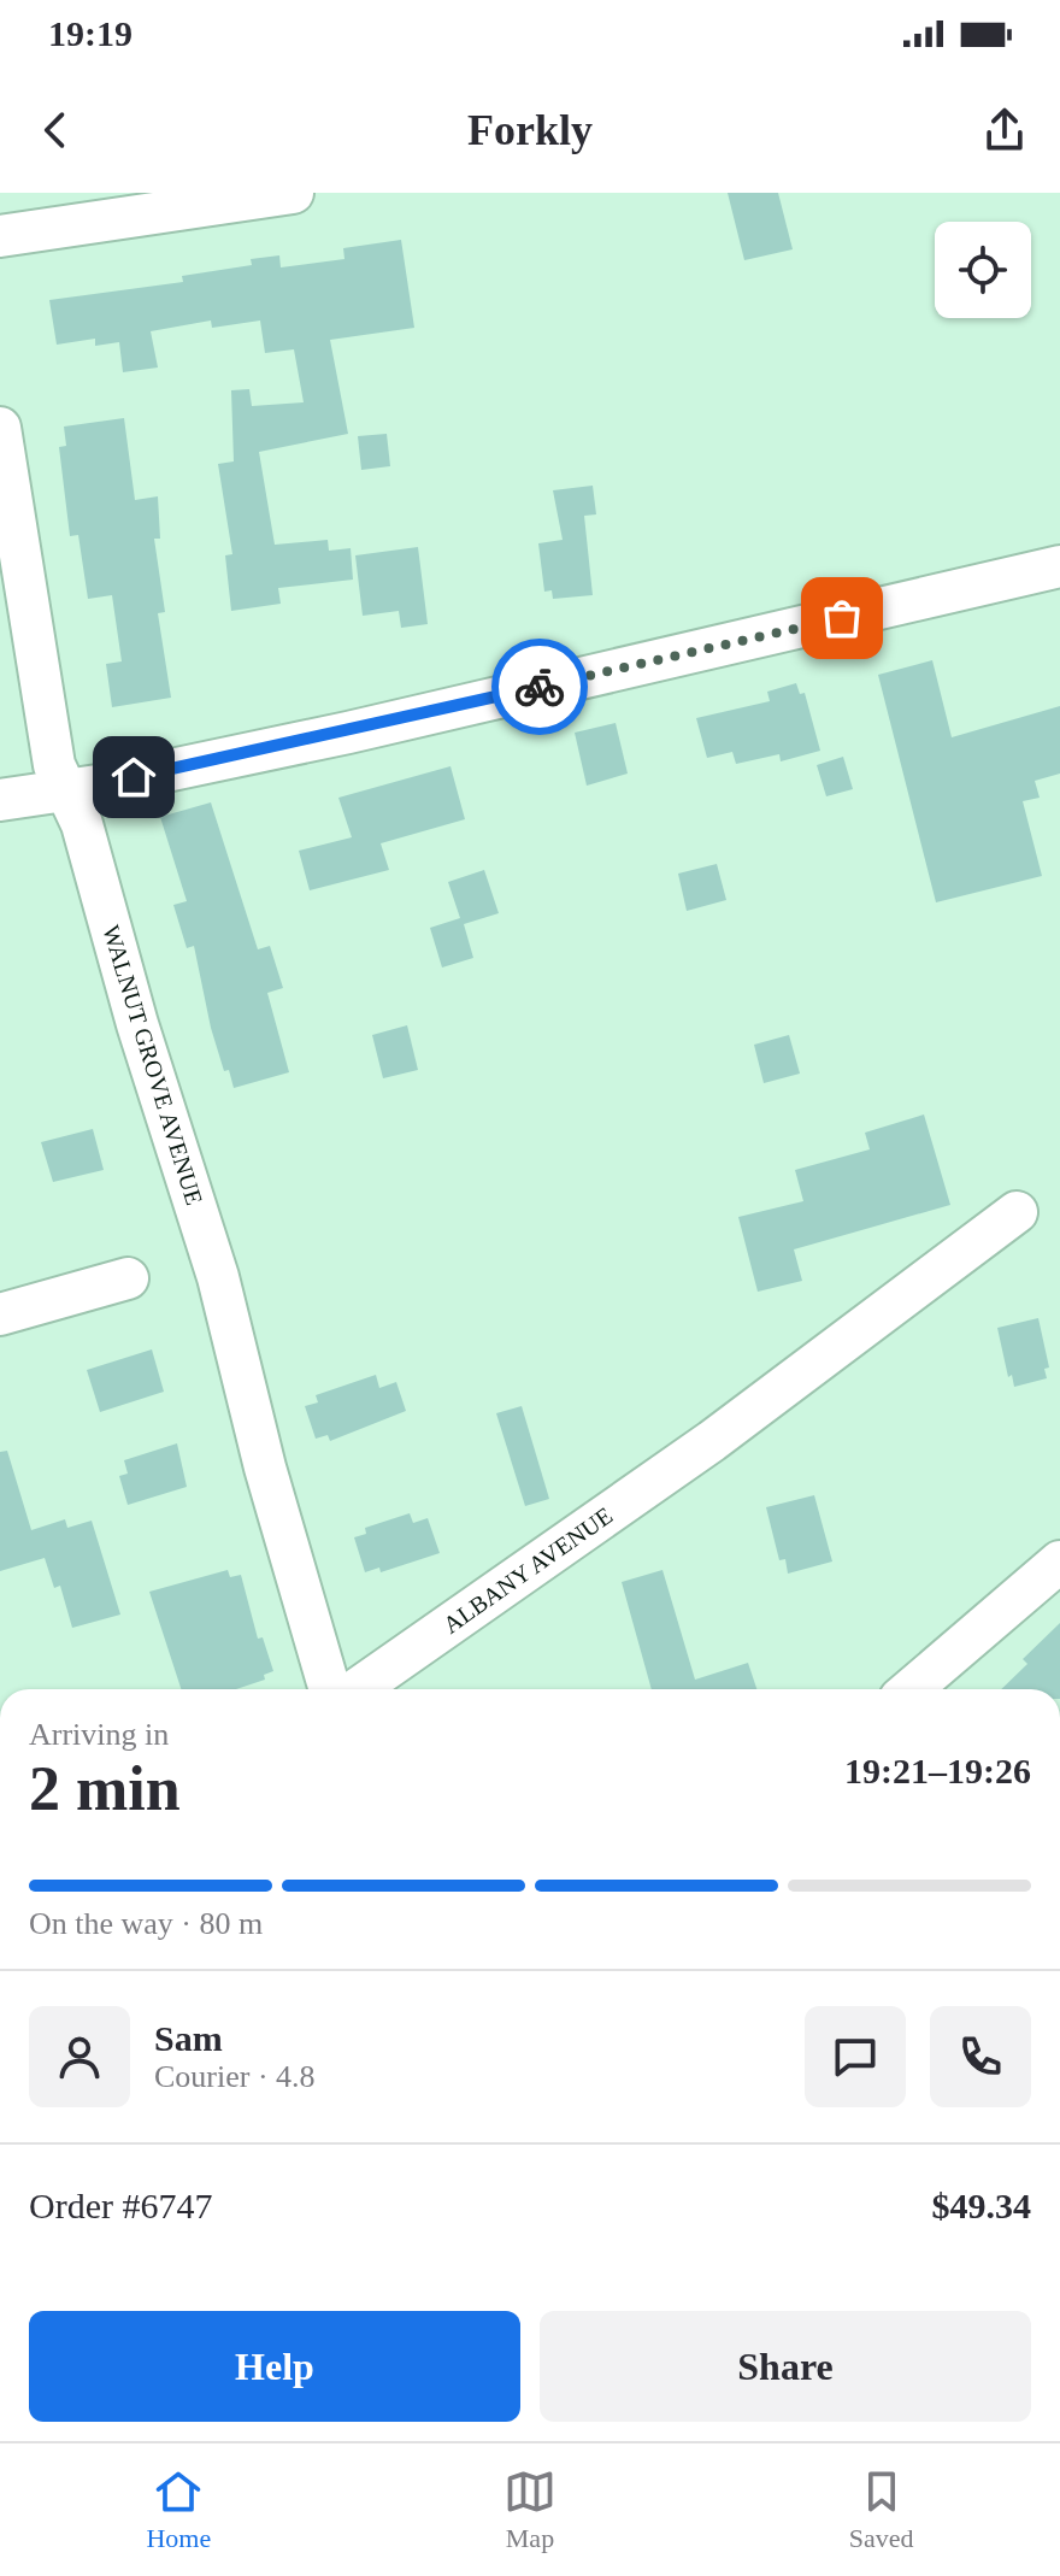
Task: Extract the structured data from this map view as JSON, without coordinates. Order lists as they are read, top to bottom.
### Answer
{
  "streets": {
    "street": ["WALNUT GROVE AVENUE", "ALBANY AVENUE"]
  },
  "page": {
    "status": "19:19",
    "header": "Forkly",
    "heading": ["2 min", "Arriving in", "19:21–19:26"],
    "panel": [
      "Sam",
      "Courier · 4.8",
      "Order #6747",
      "$49.34"
    ],
    "bar": "On the way · 80 m",
    "buttons": ["Help", "Share"],
    "tabs": ["Home", "Map", "Saved"]
  }
}
